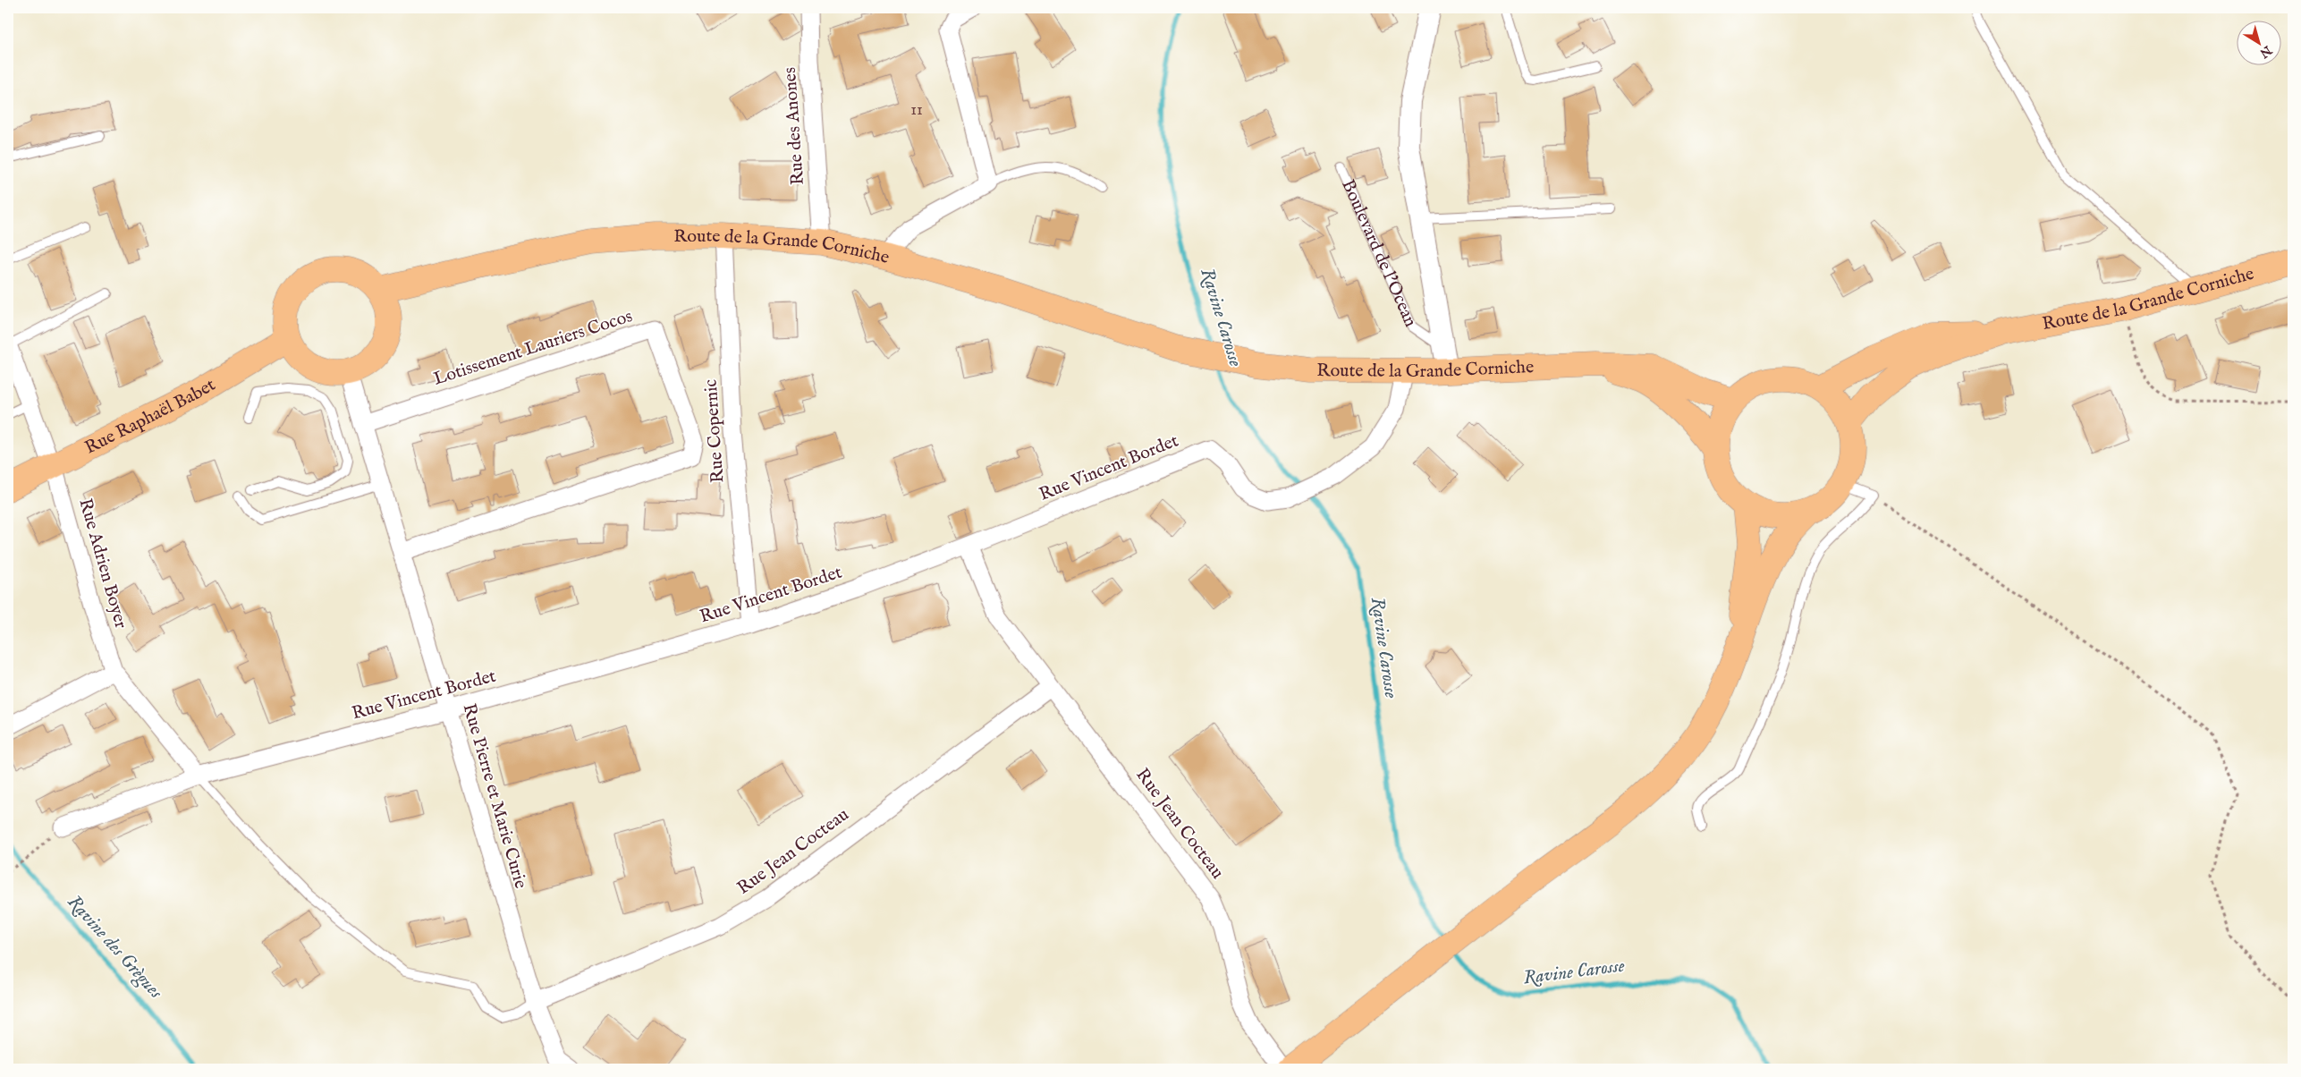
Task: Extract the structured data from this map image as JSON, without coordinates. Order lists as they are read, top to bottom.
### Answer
{
  "streets": {
    "main road": ["Route de la Grande Corniche", "Rue Raphaël Babet"],
    "street": [
      "Rue des Anones",
      "Boulevard de l'Ocean",
      "Lotissement Lauriers Cocos",
      "Rue Copernic",
      "Rue Vincent Bordet",
      "Rue Adrien Boyer",
      "Rue Pierre et Marie Curie",
      "Rue Jean Cocteau"
    ]
  },
  "crossings": [
    ["Rue des Anones", "Route de la Grande Corniche"],
    ["Route de la Grande Corniche", "Boulevard de l'Ocean"],
    ["Route de la Grande Corniche", "Rue Raphaël Babet"],
    ["Route de la Grande Corniche", "Rue Copernic"],
    ["Route de la Grande Corniche", "Rue Vincent Bordet"],
    ["Route de la Grande Corniche", "Rue Pierre et Marie Curie"],
    ["Lotissement Lauriers Cocos", "Rue Pierre et Marie Curie"],
    ["Rue Raphaël Babet", "Rue Adrien Boyer"],
    ["Rue Raphaël Babet", "Rue Pierre et Marie Curie"],
    ["Rue Copernic", "Rue Vincent Bordet"],
    ["Rue Vincent Bordet", "Rue Adrien Boyer"],
    ["Rue Vincent Bordet", "Rue Pierre et Marie Curie"],
    ["Rue Vincent Bordet", "Rue Jean Cocteau"],
    ["Rue Pierre et Marie Curie", "Rue Jean Cocteau"]
  ],
  "water": ["Ravine Carosse", "Ravine des Grègues"],
  "house_numbers": ["11"],
  "north": "bottom right"
}
